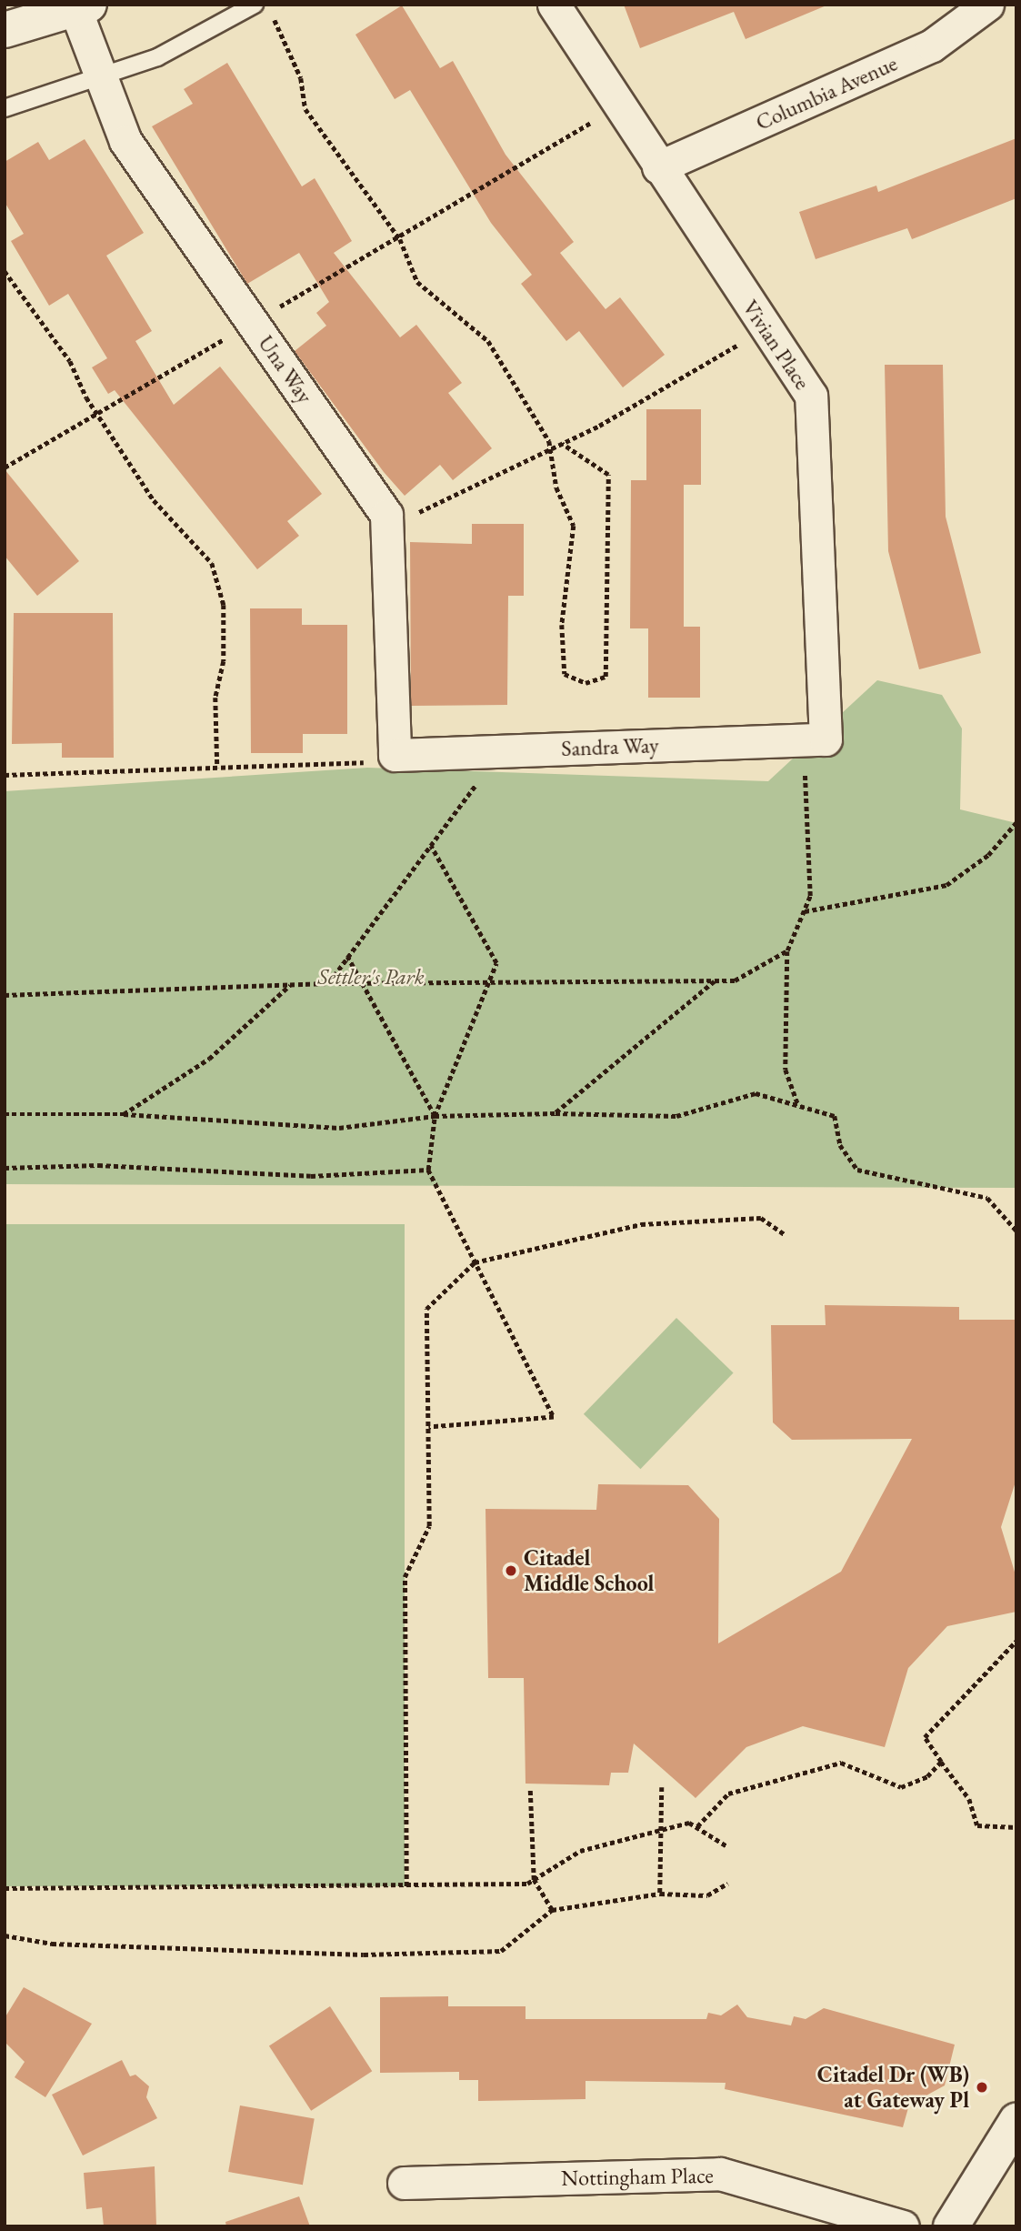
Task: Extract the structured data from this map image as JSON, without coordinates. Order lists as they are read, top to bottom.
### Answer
{
  "streets": {
    "street": [
      "Columbia Avenue",
      "Vivian Place",
      "Una Way",
      "Sandra Way",
      "Nottingham Place"
    ]
  },
  "crossings": [
    ["Columbia Avenue", "Vivian Place"],
    ["Vivian Place", "Sandra Way"]
  ],
  "parks": ["Settler's Park"],
  "places": ["Citadel Middle School", "Citadel Dr (WB) at Gateway Pl"]
}
